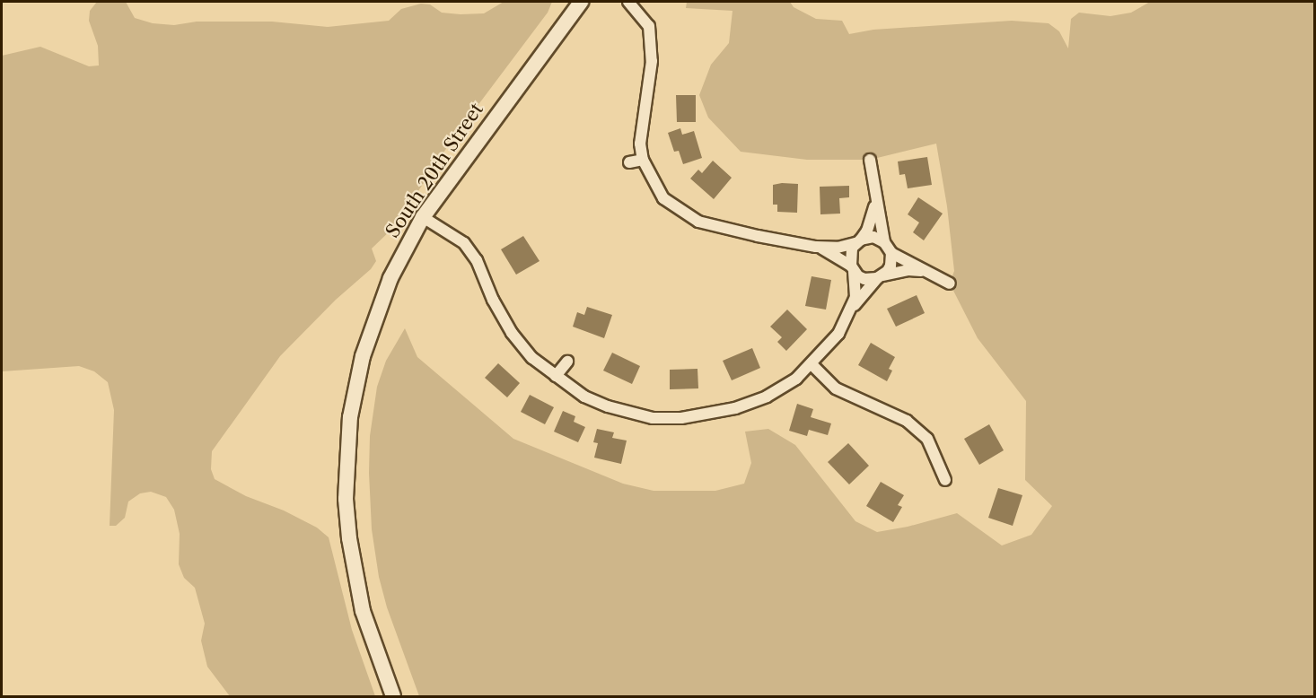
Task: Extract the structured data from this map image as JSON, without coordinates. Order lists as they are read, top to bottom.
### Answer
{
  "streets": {
    "main road": ["South 20th Street"]
  }
}
